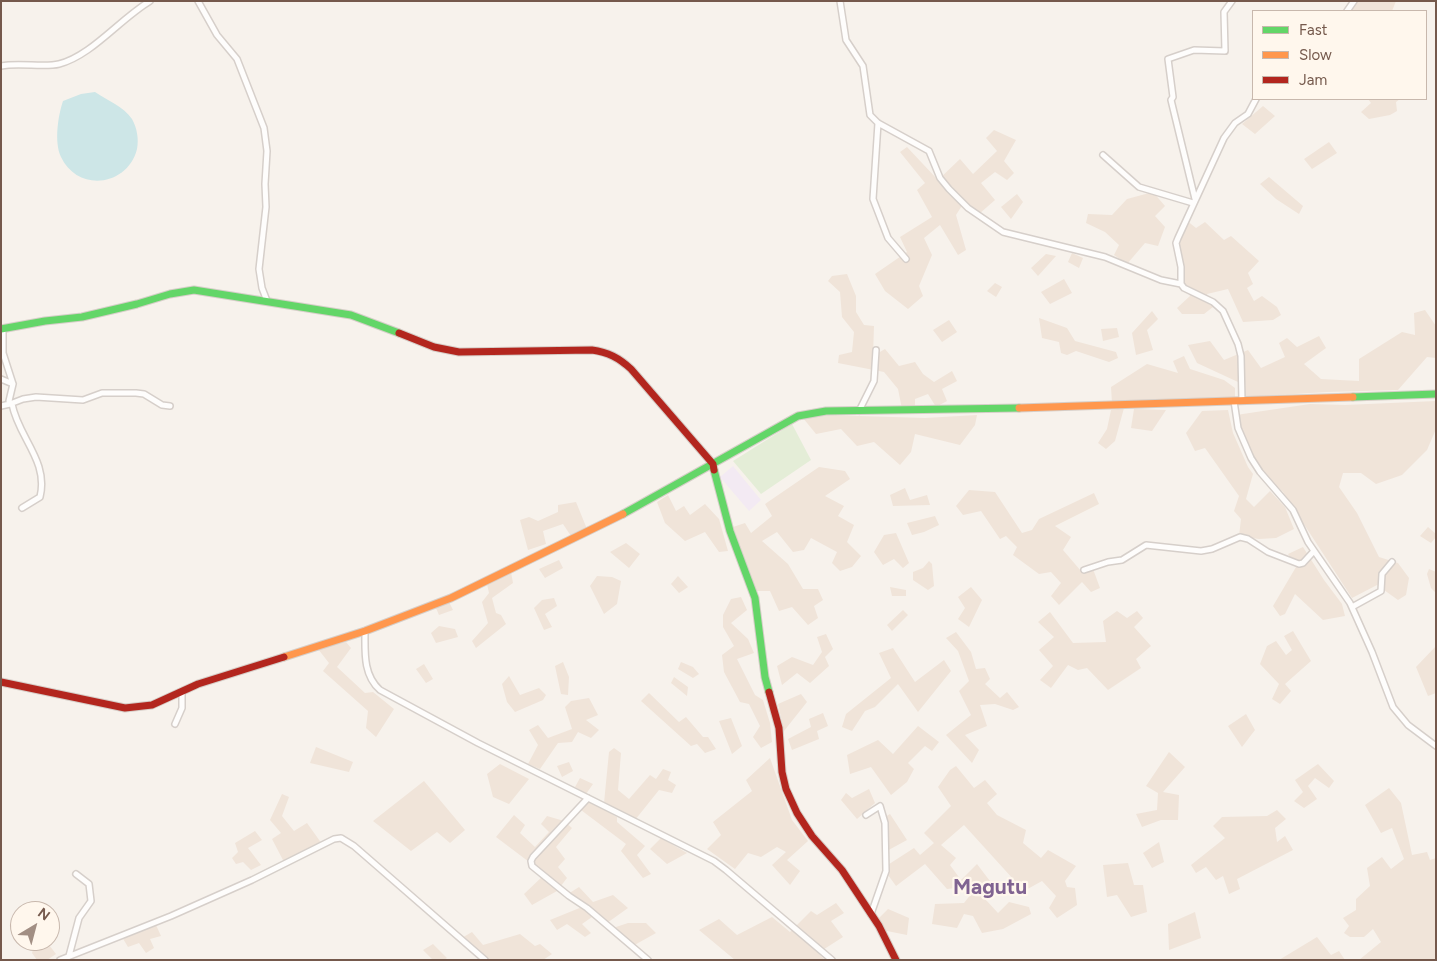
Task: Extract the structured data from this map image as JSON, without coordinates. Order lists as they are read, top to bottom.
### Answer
{
  "districts": ["Magutu"],
  "legend": ["Fast", "Slow", "Jam"],
  "north": "top right"
}
